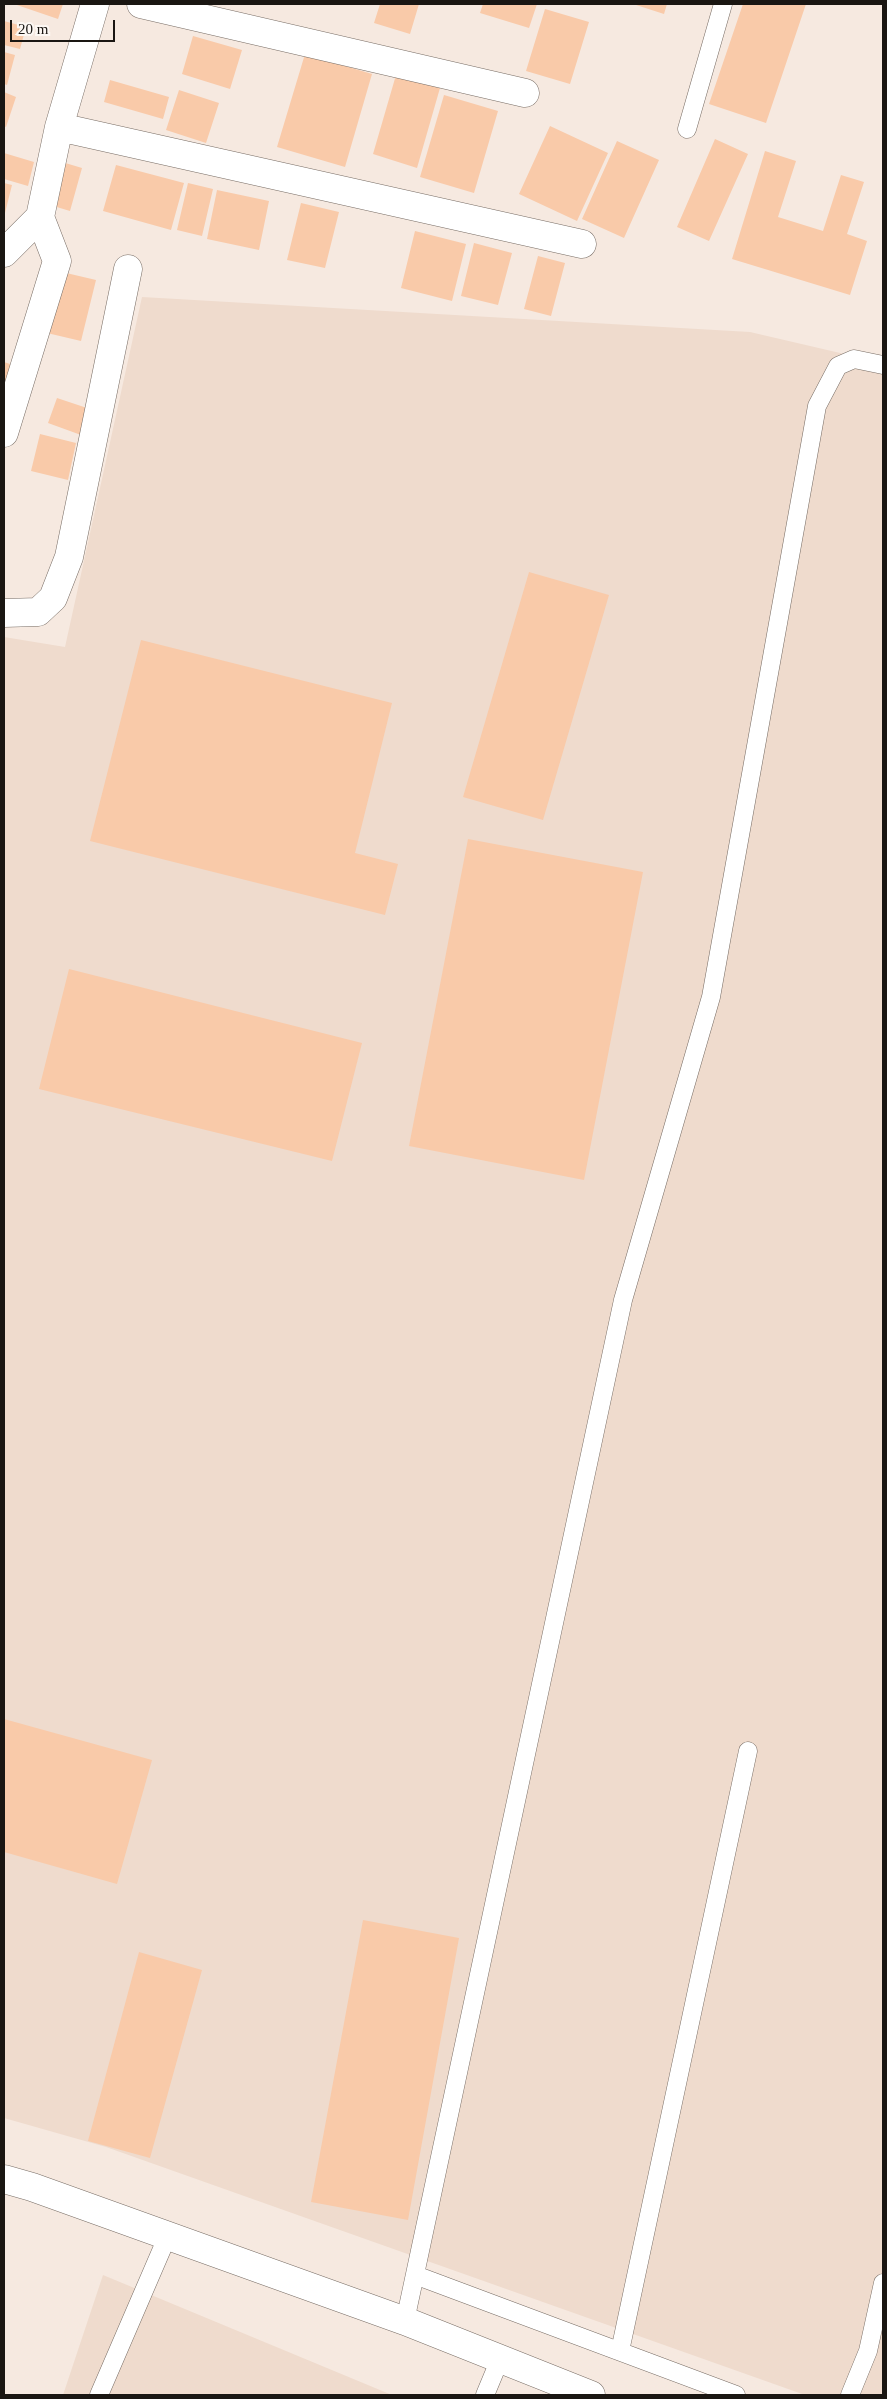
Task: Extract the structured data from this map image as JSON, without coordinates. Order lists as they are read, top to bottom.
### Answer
{
  "scale_bar": "20 m"
}
